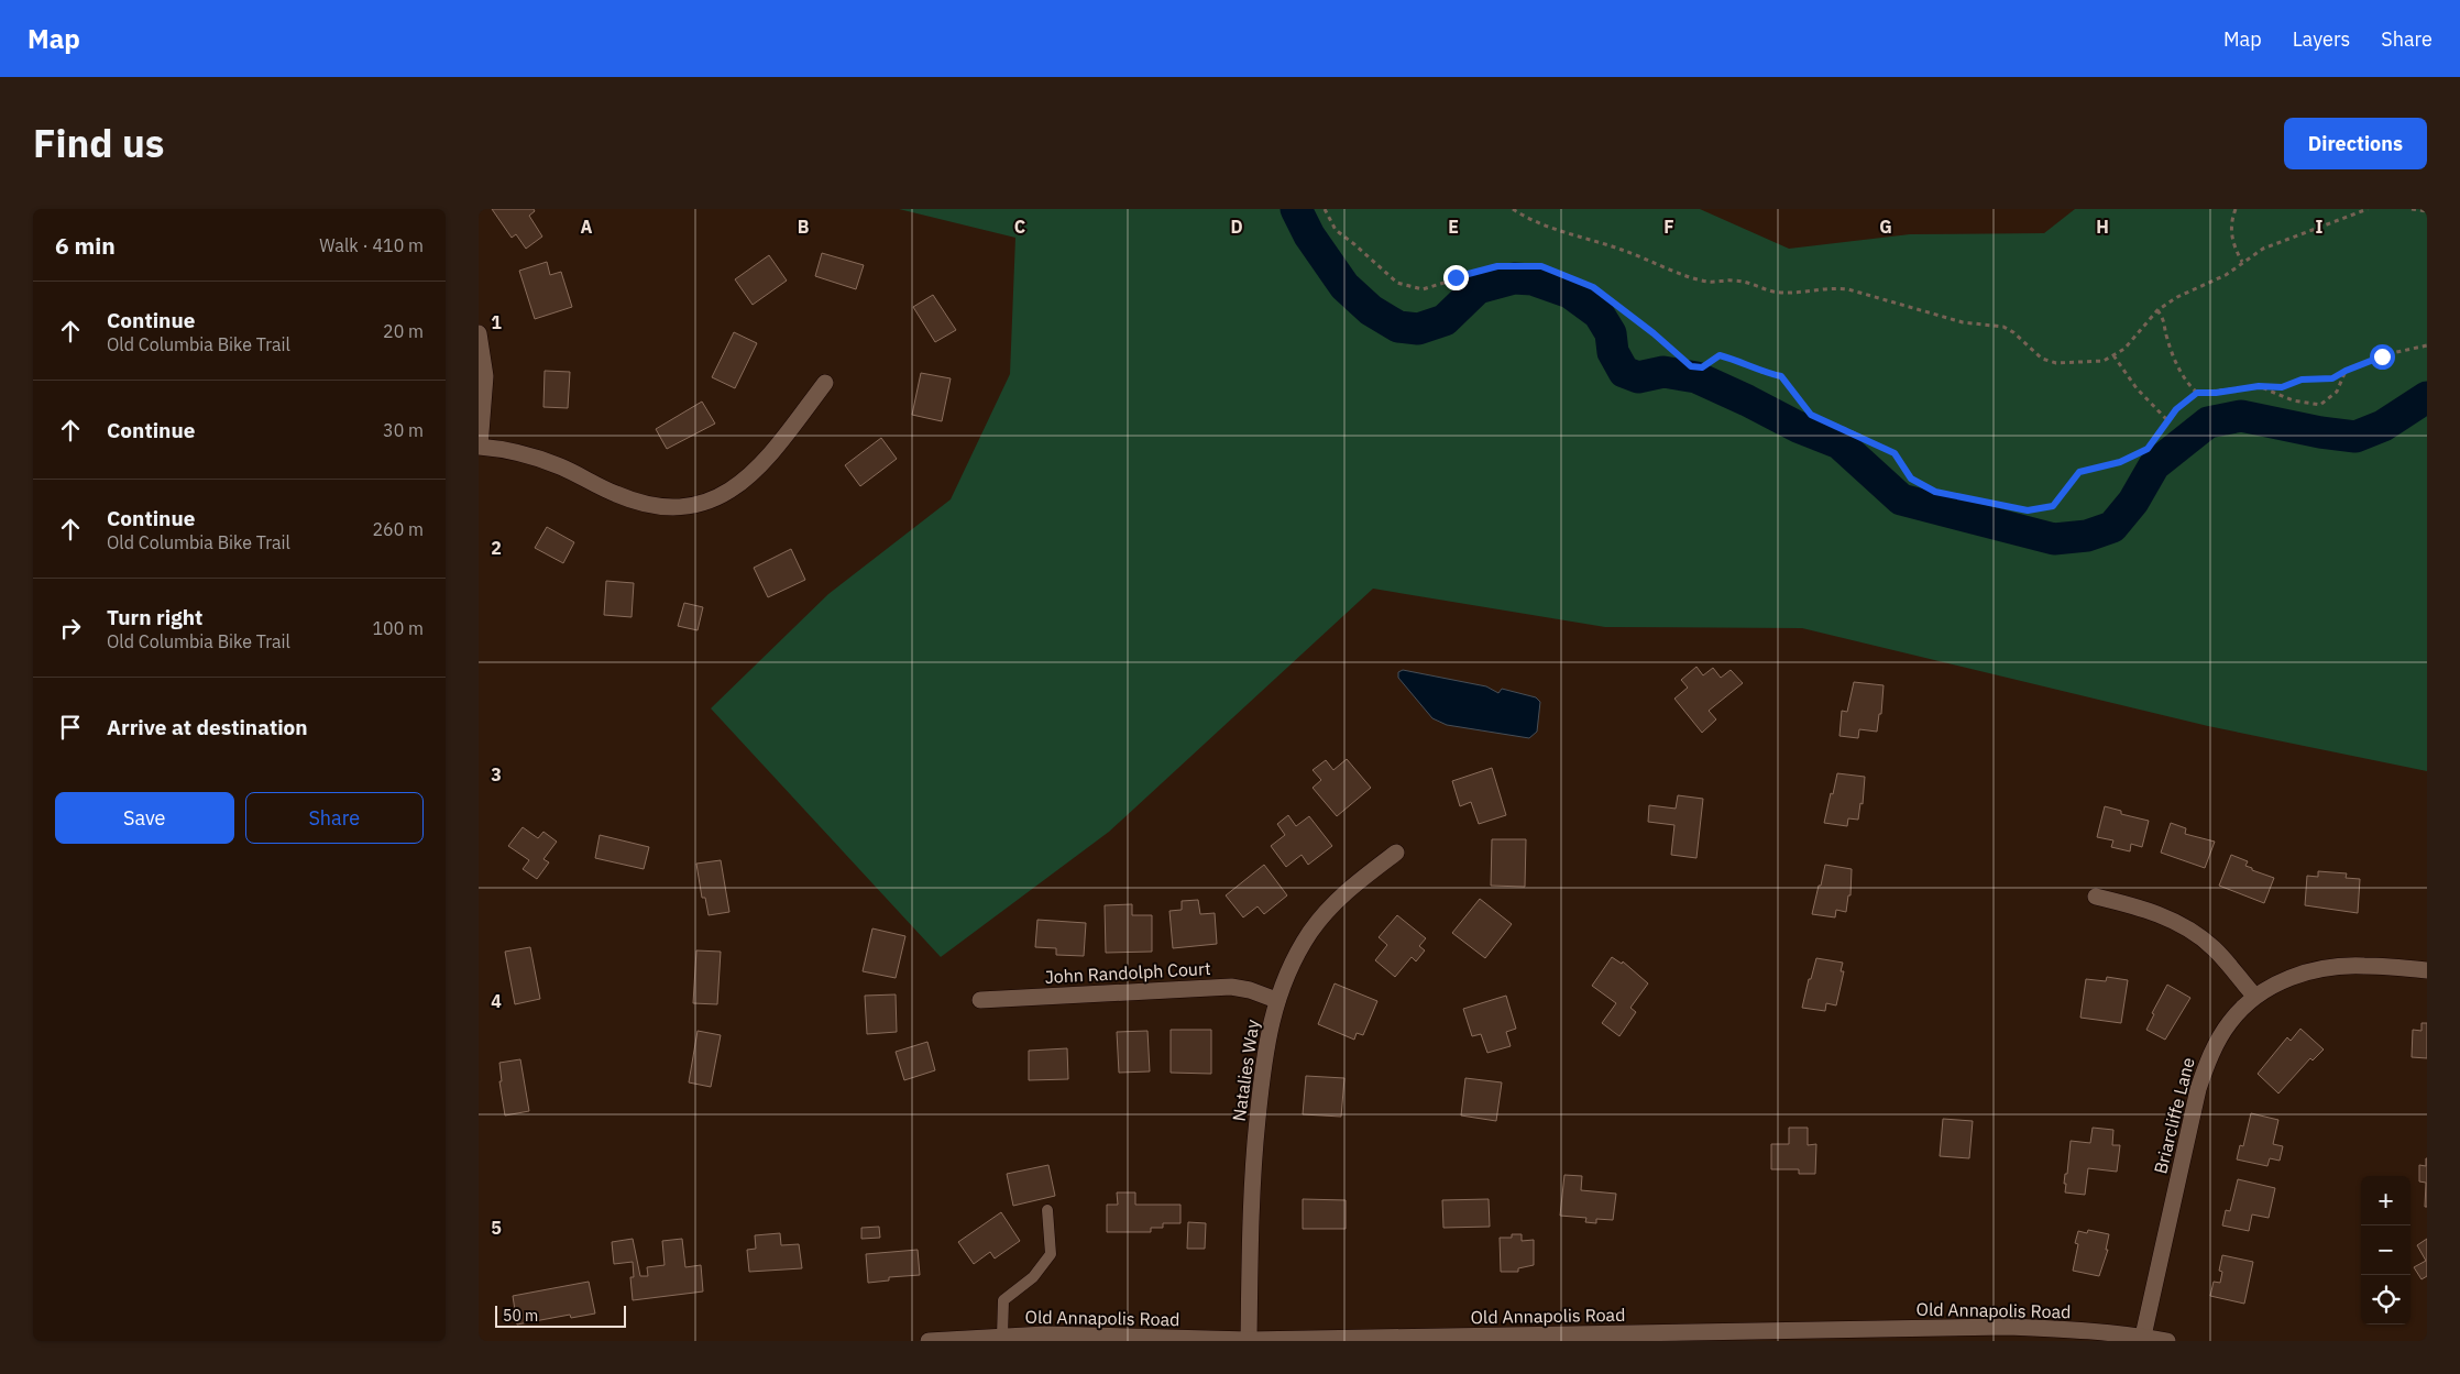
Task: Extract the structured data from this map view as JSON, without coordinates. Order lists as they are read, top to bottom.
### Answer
{
  "streets": {
    "street": [
      "John Randolph Court",
      "Natalies Way",
      "Briarcliffe Lane",
      "Old Annapolis Road"
    ]
  },
  "crossings": [
    ["John Randolph Court", "Natalies Way"],
    ["Natalies Way", "Old Annapolis Road"],
    ["Briarcliffe Lane", "Old Annapolis Road"]
  ],
  "scale_bar": "50 m",
  "page": {
    "header": "Map",
    "nav": ["Map", "Layers", "Share"],
    "title": "Find us",
    "buttons": [
      "Directions",
      ["Save", "Share"]
    ],
    "heading": ["6 min", "Walk · 410 m"],
    "list": [
      ["Continue", "Old Columbia Bike Trail", "20 m"],
      ["Continue", "30 m"],
      ["Continue", "Old Columbia Bike Trail", "260 m"],
      ["Turn right", "Old Columbia Bike Trail", "100 m"],
      "Arrive at destination"
    ],
    "map_buttons": ["+", "−"],
    "scale": "50 m"
  },
  "grid": {
    "columns": [
      "A",
      "B",
      "C",
      "D",
      "E",
      "F",
      "G",
      "H",
      "I"
    ],
    "rows": [
      "1",
      "2",
      "3",
      "4",
      "5"
    ]
  }
}
